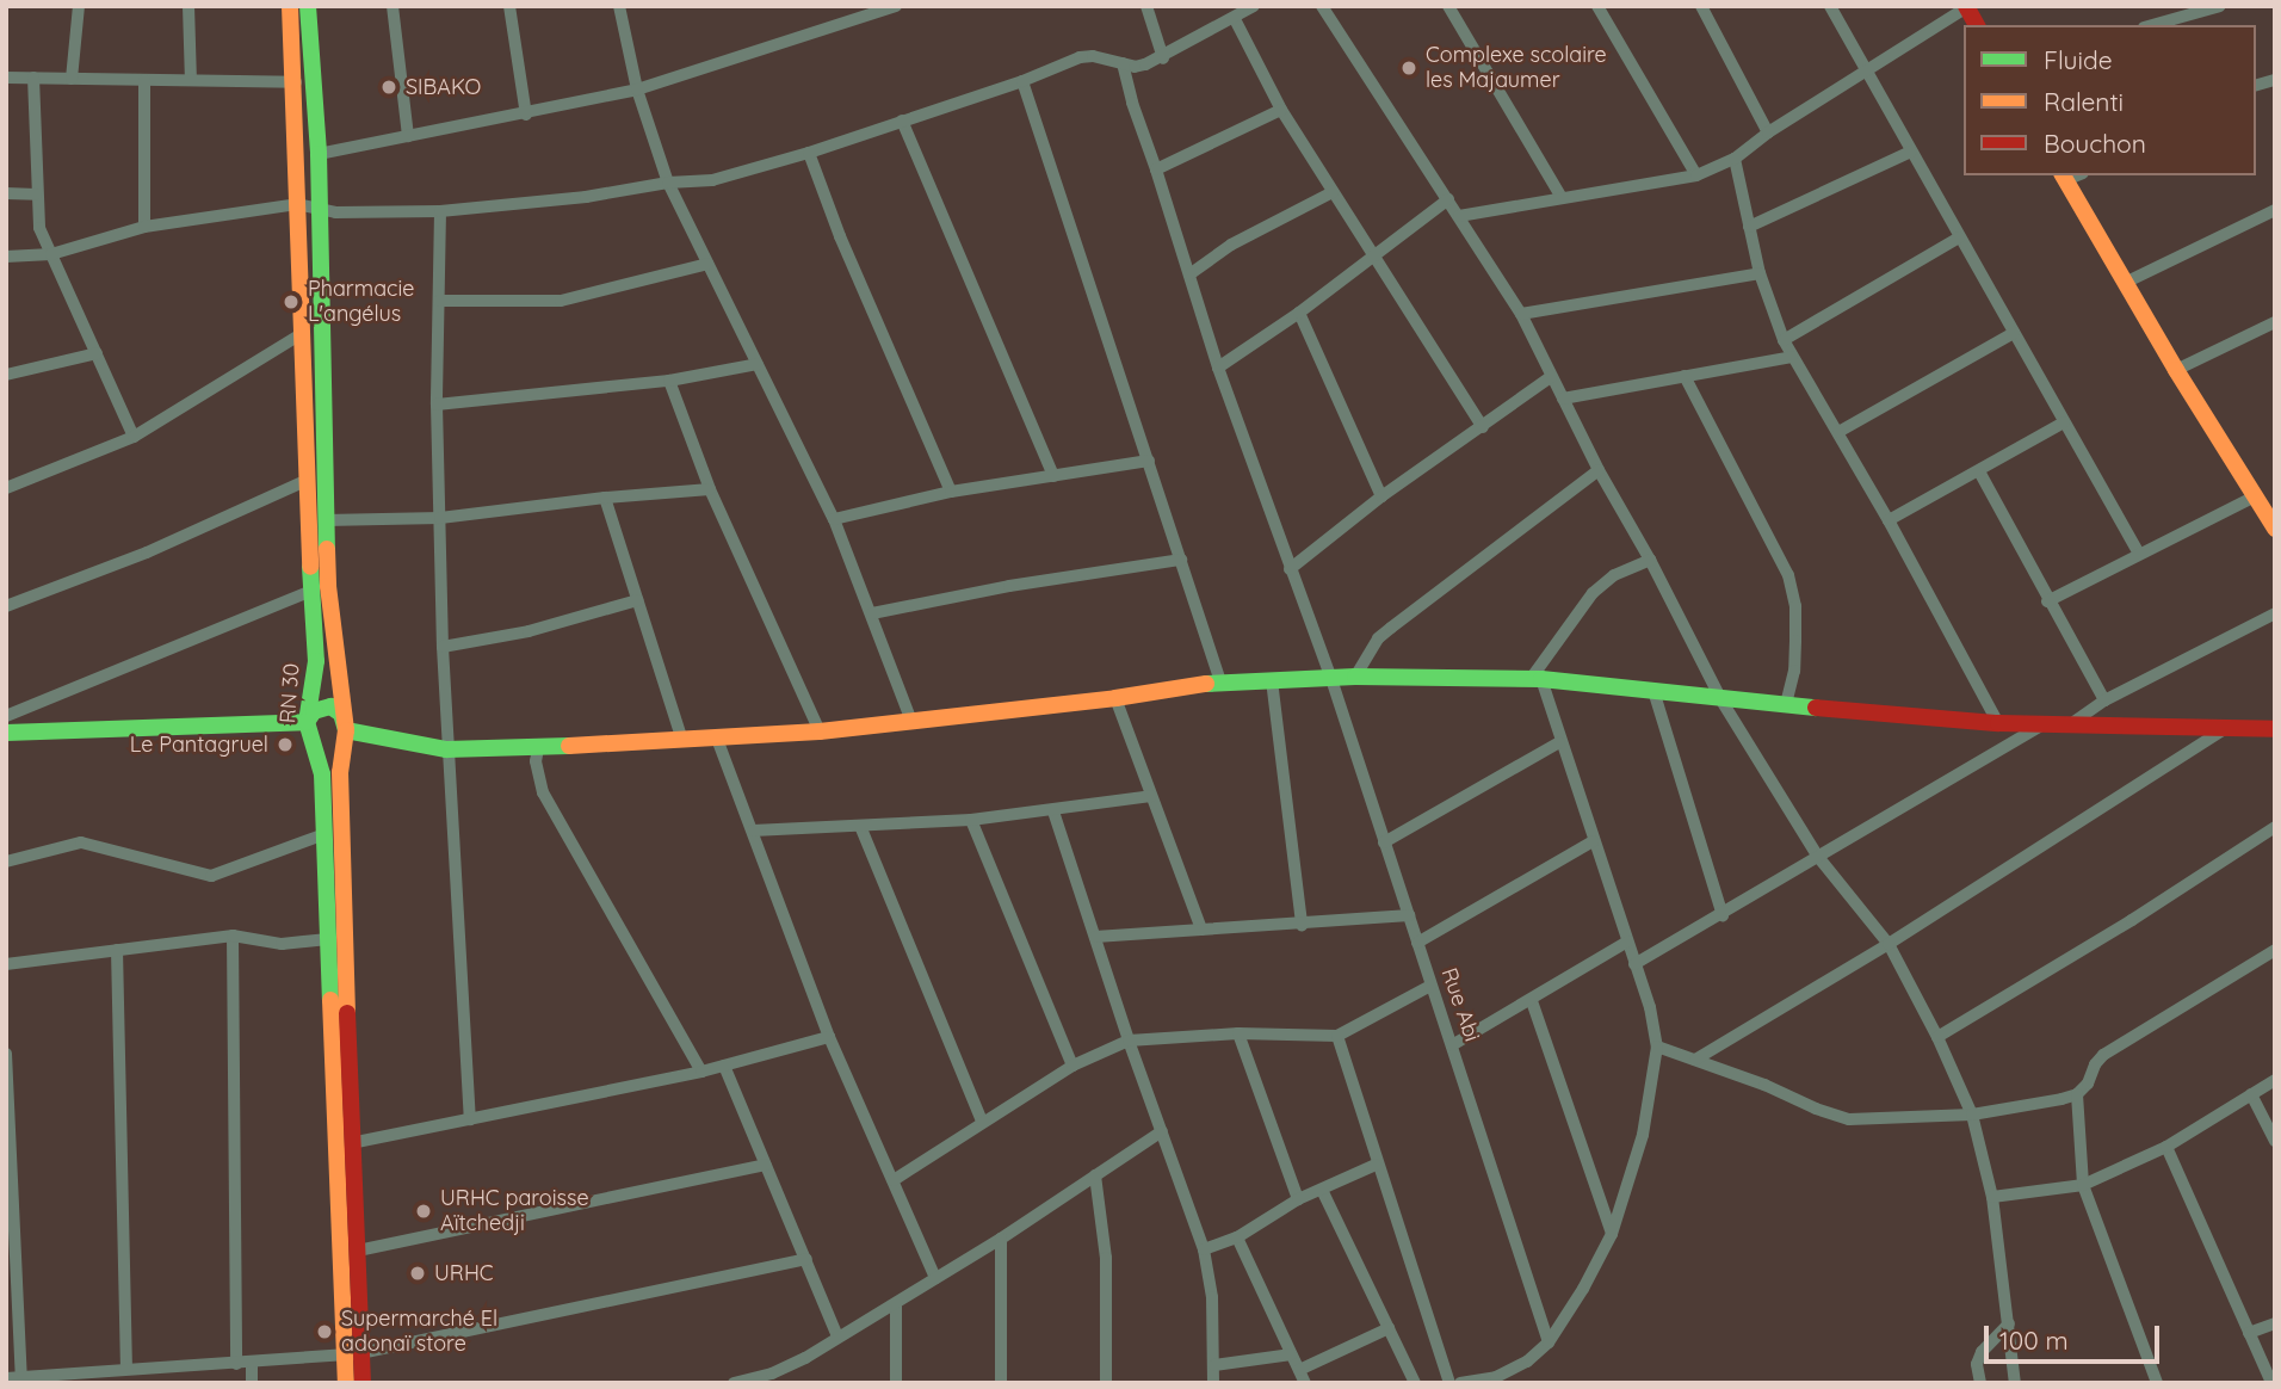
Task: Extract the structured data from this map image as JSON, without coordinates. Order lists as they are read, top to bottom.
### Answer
{
  "streets": {
    "main road": ["RN 30"],
    "street": ["Rue Abi"]
  },
  "places": [
    "Complexe scolaire les Majaumer",
    "SIBAKO",
    "Pharmacie L'angélus",
    "Le Pantagruel",
    "URHC paroisse Aïtchedji",
    "URHC",
    "Supermarché El adonaï store"
  ],
  "legend": ["Fluide", "Ralenti", "Bouchon"],
  "scale_bar": "100 m"
}
